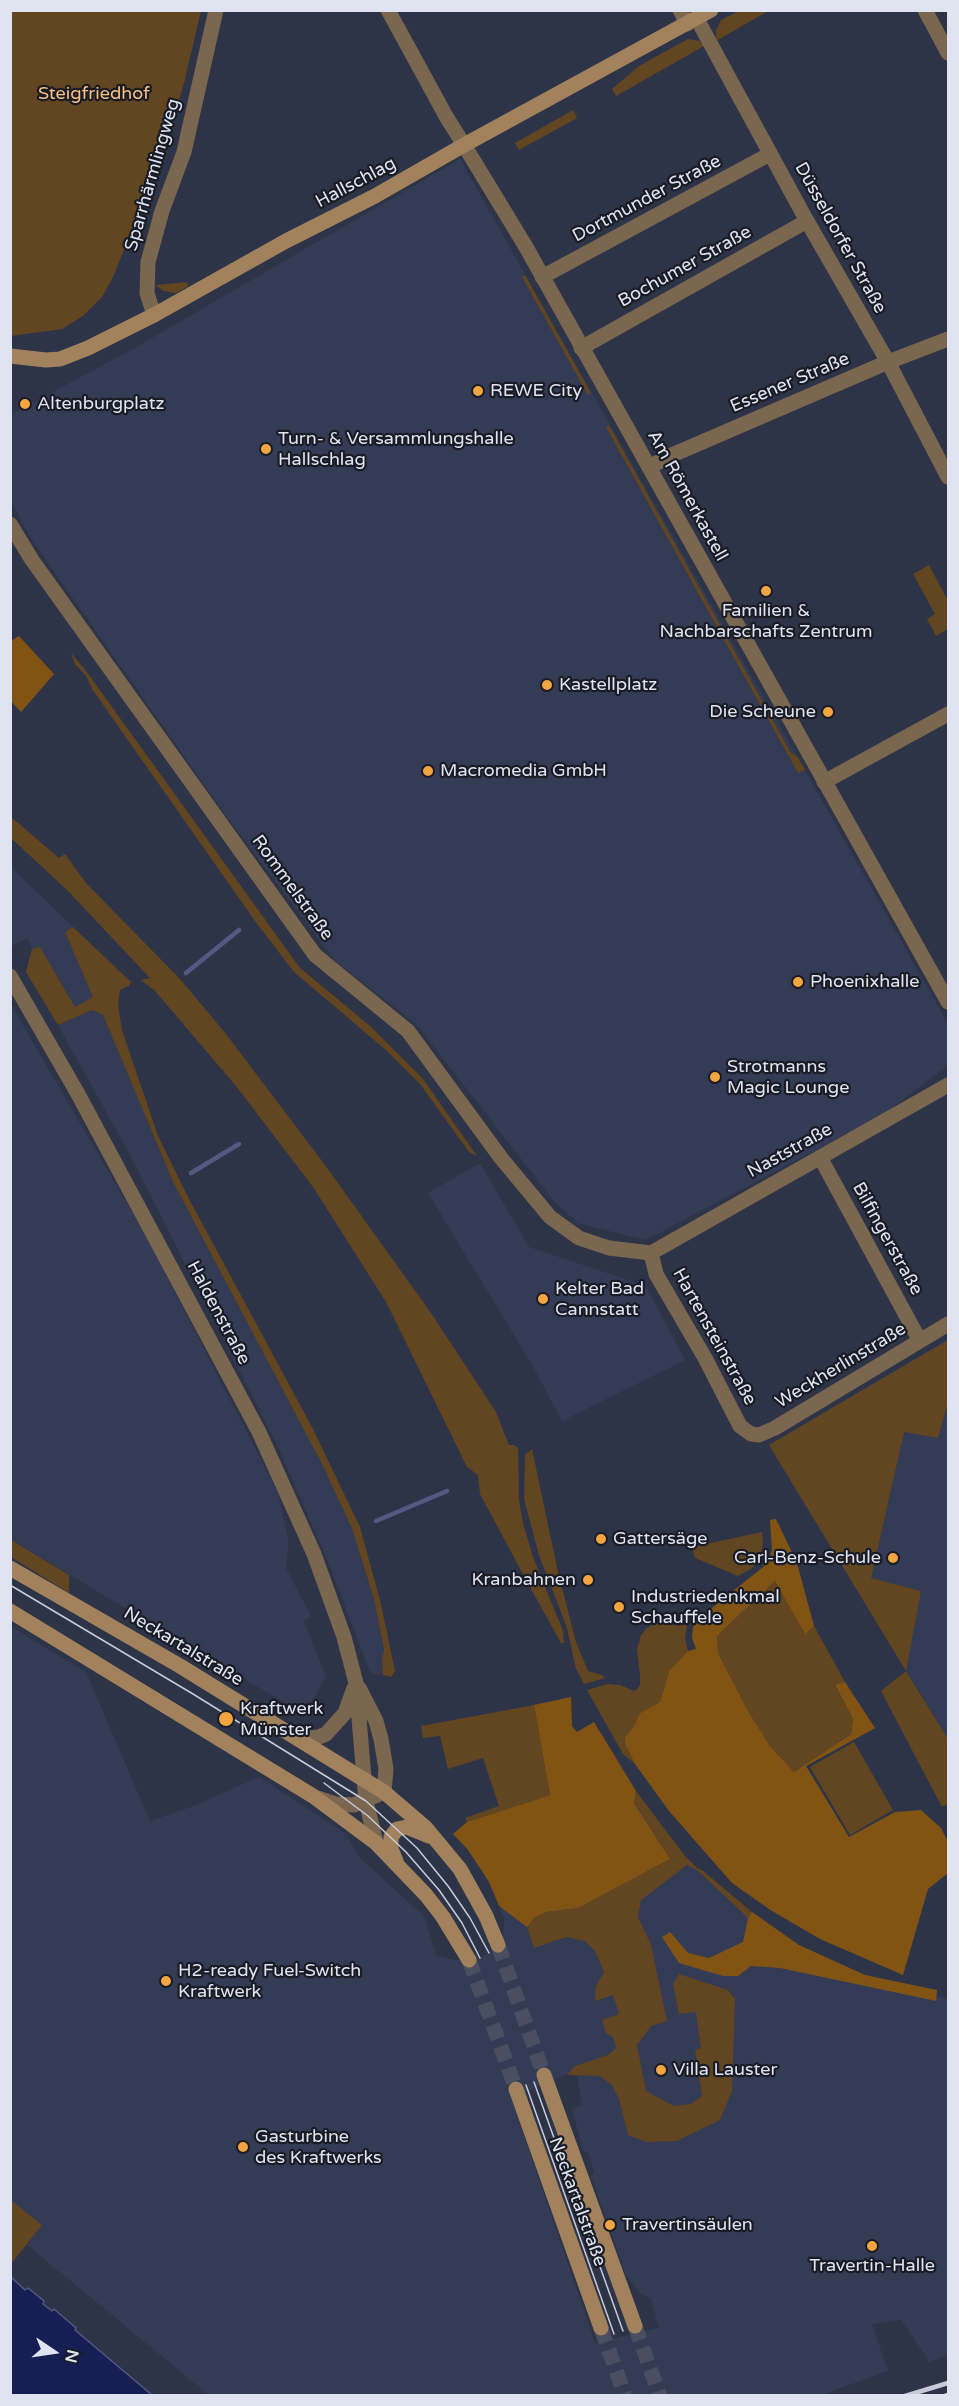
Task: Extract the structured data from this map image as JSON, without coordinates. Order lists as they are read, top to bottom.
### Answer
{
  "streets": {
    "main road": ["Hallschlag", "Neckartalstraße"],
    "street": [
      "Sparrhärmlingweg",
      "Dortmunder Straße",
      "Düsseldorfer Straße",
      "Bochumer Straße",
      "Essener Straße",
      "Am Römerkastell",
      "Rommelstraße",
      "Naststraße",
      "Bilfingerstraße",
      "Haldenstraße",
      "Hartensteinstraße",
      "Weckherlinstraße"
    ]
  },
  "crossings": [
    ["Sparrhärmlingweg", "Hallschlag"],
    ["Hallschlag", "Düsseldorfer Straße"],
    ["Hallschlag", "Am Römerkastell"],
    ["Dortmunder Straße", "Düsseldorfer Straße"],
    ["Dortmunder Straße", "Am Römerkastell"],
    ["Düsseldorfer Straße", "Bochumer Straße"],
    ["Düsseldorfer Straße", "Essener Straße"],
    ["Bochumer Straße", "Am Römerkastell"],
    ["Essener Straße", "Am Römerkastell"],
    ["Rommelstraße", "Naststraße"],
    ["Rommelstraße", "Hartensteinstraße"],
    ["Naststraße", "Bilfingerstraße"],
    ["Naststraße", "Hartensteinstraße"],
    ["Bilfingerstraße", "Weckherlinstraße"],
    ["Haldenstraße", "Neckartalstraße"],
    ["Hartensteinstraße", "Weckherlinstraße"]
  ],
  "parks": ["Steigfriedhof"],
  "places": [
    "REWE City",
    "Altenburgplatz",
    "Turn- & Versammlungshalle Hallschlag",
    "Familien & Nachbarschafts Zentrum",
    "Kastellplatz",
    "Die Scheune",
    "Macromedia GmbH",
    "Phoenixhalle",
    "Strotmanns Magic Lounge",
    "Kelter Bad Cannstatt",
    "Gattersäge",
    "Carl-Benz-Schule",
    "Kranbahnen",
    "Industriedenkmal Schauffele",
    "Kraftwerk Münster",
    "H2-ready Fuel-Switch Kraftwerk",
    "Villa Lauster",
    "Gasturbine des Kraftwerks",
    "Travertinsäulen",
    "Travertin-Halle"
  ],
  "north": "right"
}
